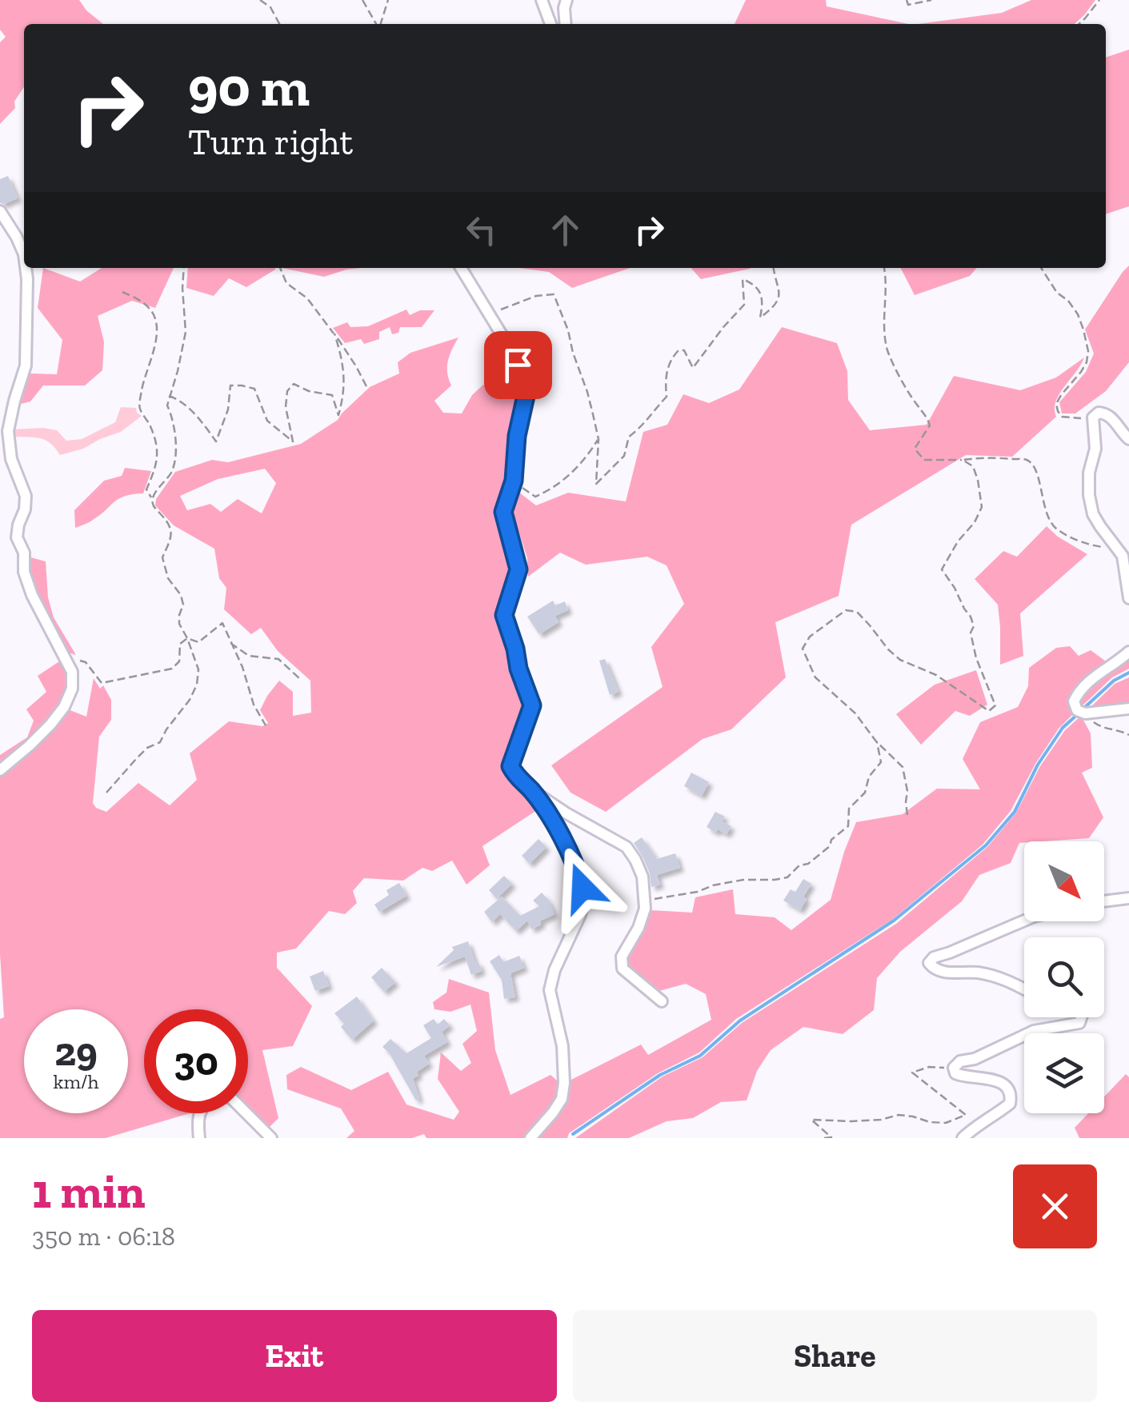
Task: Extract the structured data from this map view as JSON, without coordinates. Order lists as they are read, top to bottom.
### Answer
{
  "north": "bottom right",
  "page": {
    "turn": ["90 m", "Turn right"],
    "speed": "29 km/h",
    "limit": "30",
    "heading": ["1 min", "350 m · 06:18"],
    "buttons": ["Exit", "Share"]
  }
}
